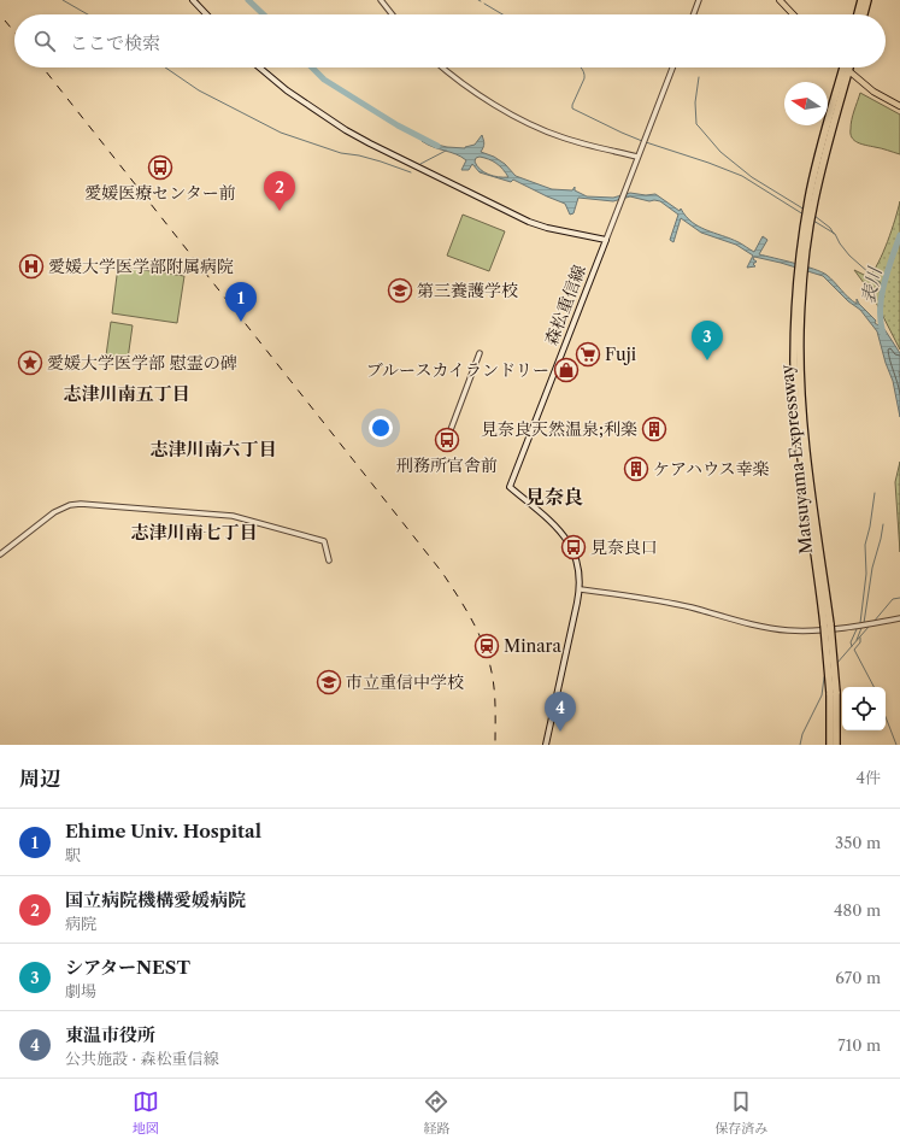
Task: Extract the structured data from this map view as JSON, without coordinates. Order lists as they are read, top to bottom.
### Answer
{
  "streets": {
    "highway": ["Matsuyama Expressway"],
    "main road": ["森松重信線"]
  },
  "districts": [
    "志津川南五丁目",
    "志津川南六丁目",
    "見奈良",
    "志津川南七丁目"
  ],
  "water": ["表川"],
  "places": {
    "bus stop": ["愛媛医療センター前", "刑務所官舎前", "見奈良口"],
    "hospital": ["愛媛大学医学部附属病院"],
    "school or university": ["第三養護学校", "市立重信中学校"],
    "supermarket": ["Fuji"],
    "place": ["愛媛大学医学部 慰霊の碑"],
    "shop": ["ブルースカイランドリー"],
    "building": ["見奈良天然温泉;利楽", "ケアハウス幸楽"],
    "station": ["Minara"]
  },
  "north": "left",
  "page": {
    "search": "ここで検索",
    "pins": [
      "2",
      "1",
      "3",
      "4"
    ],
    "heading": ["周辺", "4件"],
    "list": [
      {
        "mark": "1",
        "name": "Ehime Univ. Hospital",
        "note": "駅",
        "value": "350 m"
      },
      {
        "mark": "2",
        "name": "国立病院機構愛媛病院",
        "note": "病院",
        "value": "480 m"
      },
      {
        "mark": "3",
        "name": "シアターNEST",
        "note": "劇場",
        "value": "670 m"
      },
      {
        "mark": "4",
        "name": "東温市役所",
        "note": "公共施設 · 森松重信線",
        "value": "710 m"
      }
    ],
    "nav": ["地図", "経路", "保存済み"]
  }
}
